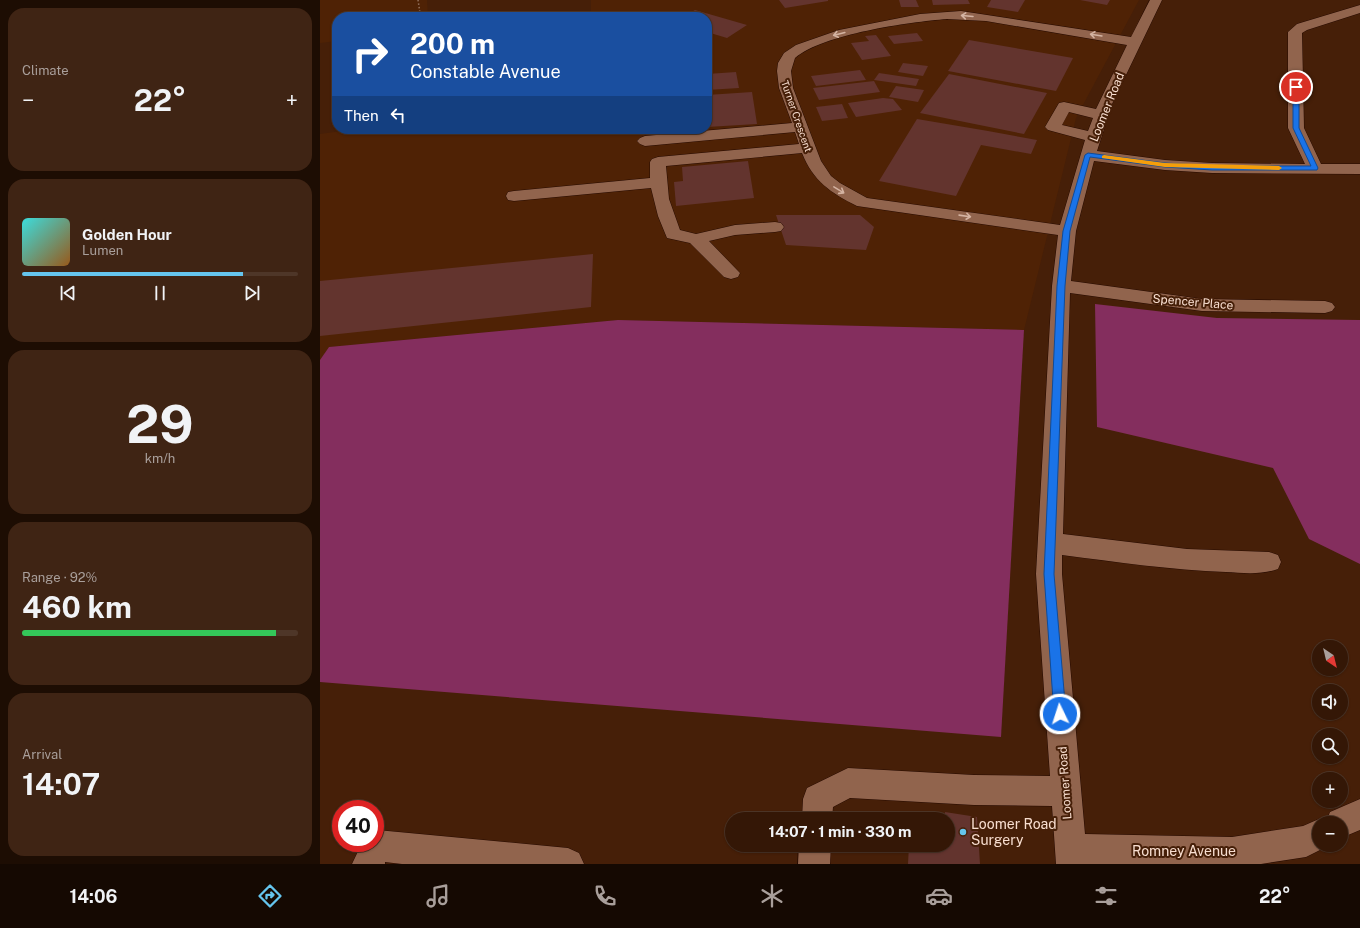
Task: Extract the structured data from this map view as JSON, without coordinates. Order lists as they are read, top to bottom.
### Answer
{
  "streets": {
    "street": [
      "Loomer Road",
      "Turner Crescent",
      "Spencer Place",
      "Romney Avenue"
    ]
  },
  "crossings": [
    ["Loomer Road", "Turner Crescent"],
    ["Loomer Road", "Spencer Place"],
    ["Loomer Road", "Romney Avenue"]
  ],
  "places": ["Loomer Road Surgery"],
  "north": "bottom right",
  "page": {
    "tile": [
      "Climate",
      ["29", "km/h"],
      ["Range · 92%", "460 km"],
      ["Arrival", "14:07"]
    ],
    "turn": ["200 m", "Constable Avenue"],
    "heat": ["−", "22°", "+"],
    "then": "Then",
    "song": ["Golden Hour", "Lumen"],
    "map_buttons": ["+", "−"],
    "limit": "40",
    "trip": "14:07 · 1 min · 330 m",
    "tabs": ["14:06", "22°"]
  }
}
